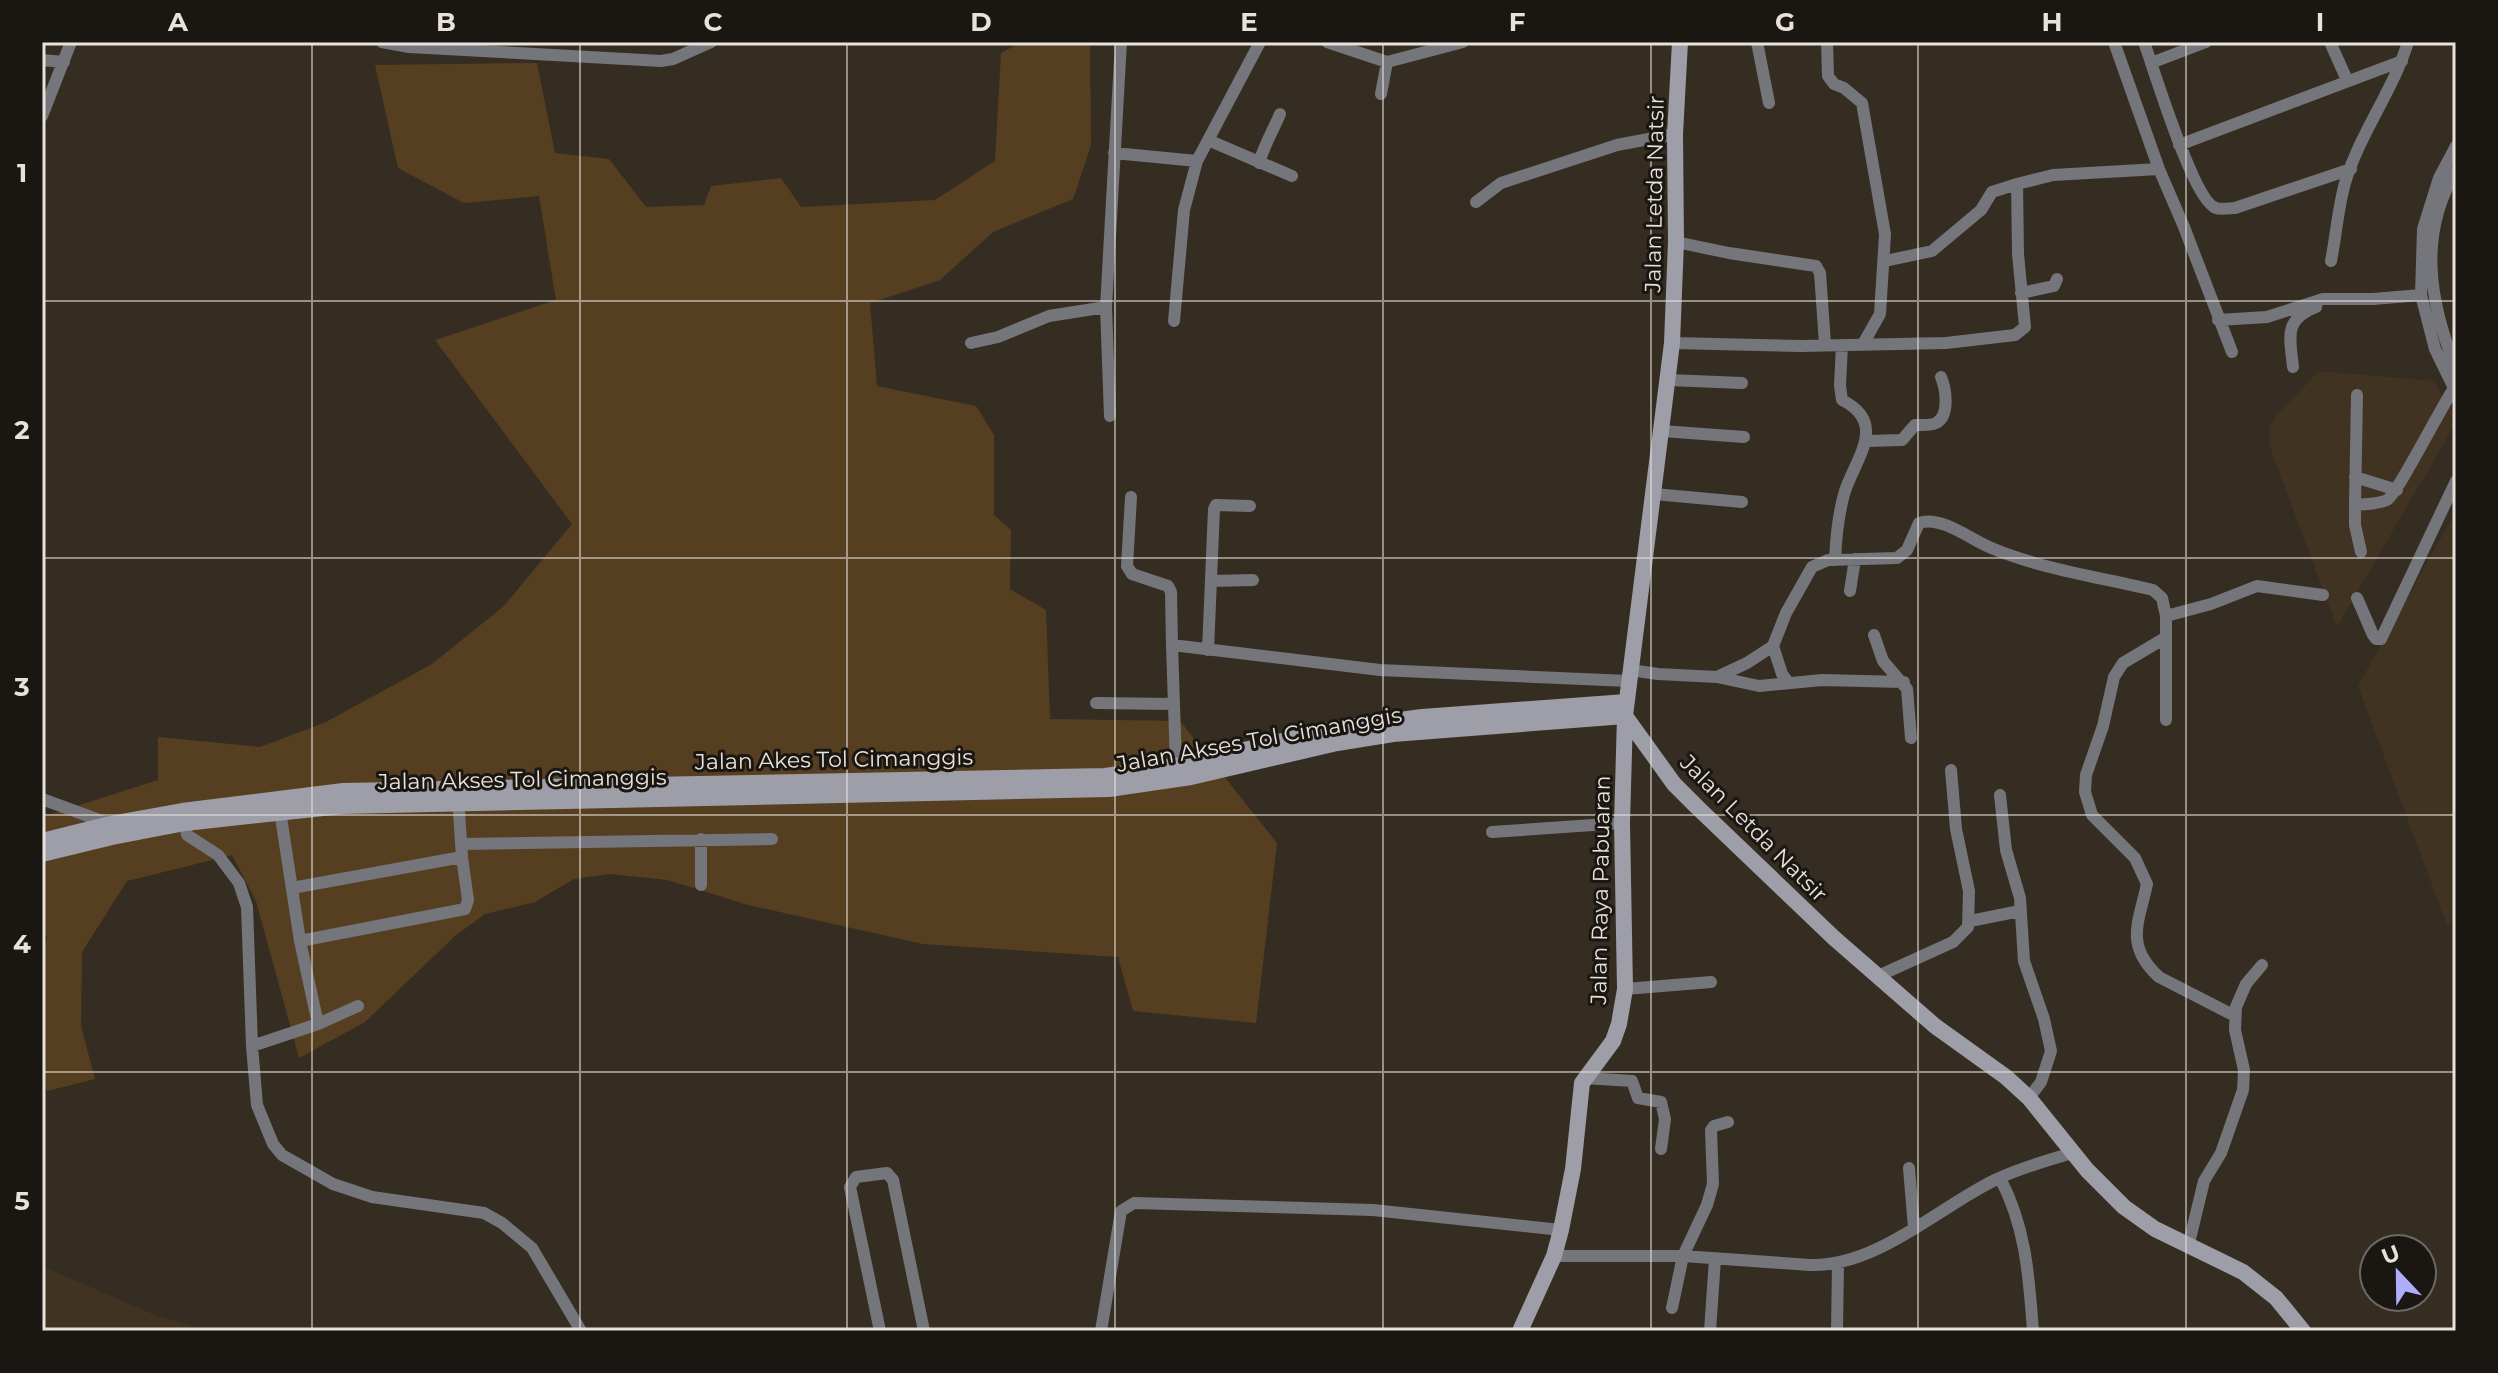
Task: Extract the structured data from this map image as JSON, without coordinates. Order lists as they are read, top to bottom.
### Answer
{
  "streets": {
    "main road": [
      "Jalan Letda Natsir",
      "Jalan Akses Tol Cimanggis",
      "Jalan Akes Tol Cimanggis",
      "Jalan Raya Pabuaran"
    ]
  },
  "crossings": [
    ["Jalan Letda Natsir", "Jalan Akses Tol Cimanggis"],
    ["Jalan Letda Natsir", "Jalan Akes Tol Cimanggis"],
    ["Jalan Letda Natsir", "Jalan Raya Pabuaran"],
    ["Jalan Akses Tol Cimanggis", "Jalan Akes Tol Cimanggis"],
    ["Jalan Akses Tol Cimanggis", "Jalan Raya Pabuaran"],
    ["Jalan Akes Tol Cimanggis", "Jalan Raya Pabuaran"]
  ],
  "north": "top",
  "grid": {
    "columns": [
      "A",
      "B",
      "C",
      "D",
      "E",
      "F",
      "G",
      "H",
      "I"
    ],
    "rows": [
      "1",
      "2",
      "3",
      "4",
      "5"
    ]
  }
}
